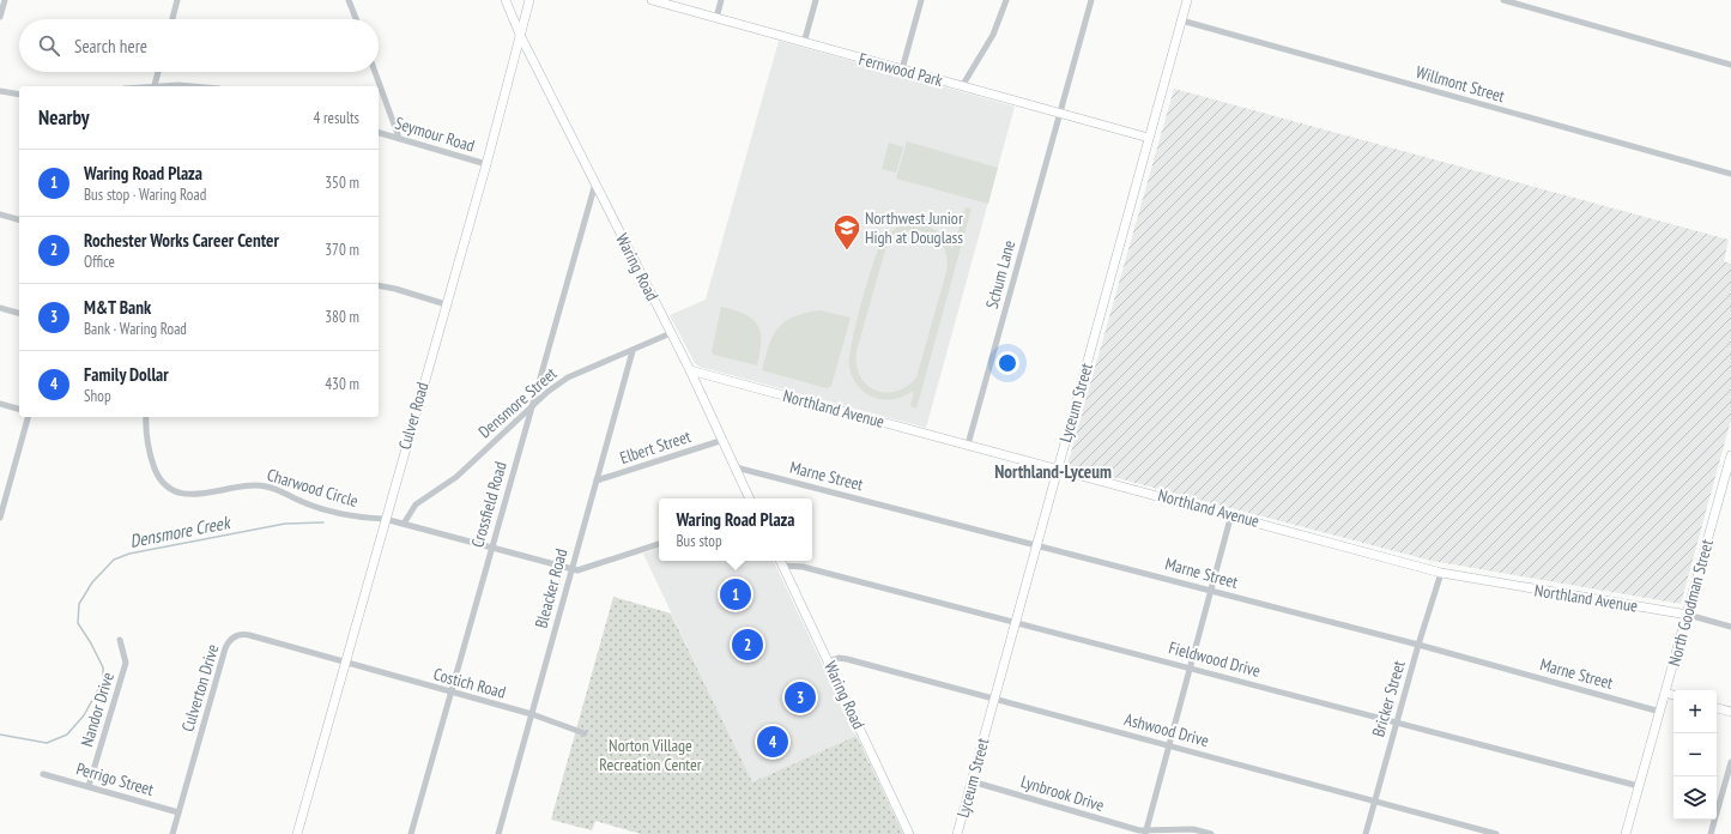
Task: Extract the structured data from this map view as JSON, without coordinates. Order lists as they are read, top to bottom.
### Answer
{
  "streets": {
    "street": [
      "Fernwood Park",
      "Willmont Street",
      "Seymour Road",
      "Waring Road",
      "Schum Lane",
      "Densmore Street",
      "Lyceum Street",
      "Northland Avenue",
      "Culver Road",
      "Elbert Street",
      "Marne Street",
      "Charwood Circle",
      "Crossfield Road",
      "Bleacker Road",
      "North Goodman Street",
      "Fieldwood Drive",
      "Costich Road",
      "Culverton Drive",
      "Bricker Street",
      "Nandor Drive",
      "Ashwood Drive",
      "Perrigo Street",
      "Lynbrook Drive"
    ]
  },
  "crossings": [
    ["Fernwood Park", "Schum Lane"],
    ["Fernwood Park", "Lyceum Street"],
    ["Willmont Street", "Lyceum Street"],
    ["Seymour Road", "Culver Road"],
    ["Waring Road", "Densmore Street"],
    ["Waring Road", "Northland Avenue"],
    ["Waring Road", "Culver Road"],
    ["Waring Road", "Elbert Street"],
    ["Waring Road", "Marne Street"],
    ["Waring Road", "Crossfield Road"],
    ["Waring Road", "Fieldwood Drive"],
    ["Waring Road", "Ashwood Drive"],
    ["Schum Lane", "Northland Avenue"],
    ["Densmore Street", "Charwood Circle"],
    ["Densmore Street", "Crossfield Road"],
    ["Densmore Street", "Bleacker Road"],
    ["Lyceum Street", "Northland Avenue"],
    ["Lyceum Street", "Marne Street"],
    ["Lyceum Street", "Fieldwood Drive"],
    ["Lyceum Street", "Ashwood Drive"],
    ["Lyceum Street", "Lynbrook Drive"],
    ["Northland Avenue", "North Goodman Street"],
    ["Northland Avenue", "Bricker Street"],
    ["Culver Road", "Charwood Circle"],
    ["Culver Road", "Costich Road"],
    ["Culver Road", "Culverton Drive"],
    ["Elbert Street", "Bleacker Road"],
    ["Marne Street", "North Goodman Street"],
    ["Marne Street", "Bricker Street"],
    ["Charwood Circle", "Crossfield Road"],
    ["Charwood Circle", "Bleacker Road"],
    ["Crossfield Road", "Costich Road"],
    ["Bleacker Road", "Costich Road"],
    ["North Goodman Street", "Fieldwood Drive"],
    ["Fieldwood Drive", "Bricker Street"],
    ["Costich Road", "Culverton Drive"],
    ["Culverton Drive", "Perrigo Street"],
    ["Bricker Street", "Ashwood Drive"],
    ["Nandor Drive", "Perrigo Street"]
  ],
  "districts": ["Northland-Lyceum"],
  "water": ["Densmore Creek"],
  "parks": ["Norton Village Recreation Center"],
  "places": {
    "school or university": ["Northwest Junior High at Douglass"]
  },
  "page": {
    "search": "Search here",
    "heading": ["Nearby", "4 results"],
    "list": [
      {
        "mark": "1",
        "name": "Waring Road Plaza",
        "note": "Bus stop · Waring Road",
        "value": "350 m"
      },
      {
        "mark": "2",
        "name": "Rochester Works Career Center",
        "note": "Office",
        "value": "370 m"
      },
      {
        "mark": "3",
        "name": "M&T Bank",
        "note": "Bank · Waring Road",
        "value": "380 m"
      },
      {
        "mark": "4",
        "name": "Family Dollar",
        "note": "Shop",
        "value": "430 m"
      }
    ],
    "popup": ["Waring Road Plaza", "Bus stop"],
    "pins": [
      "1",
      "2",
      "3",
      "4"
    ],
    "map_buttons": ["+", "−"]
  }
}
